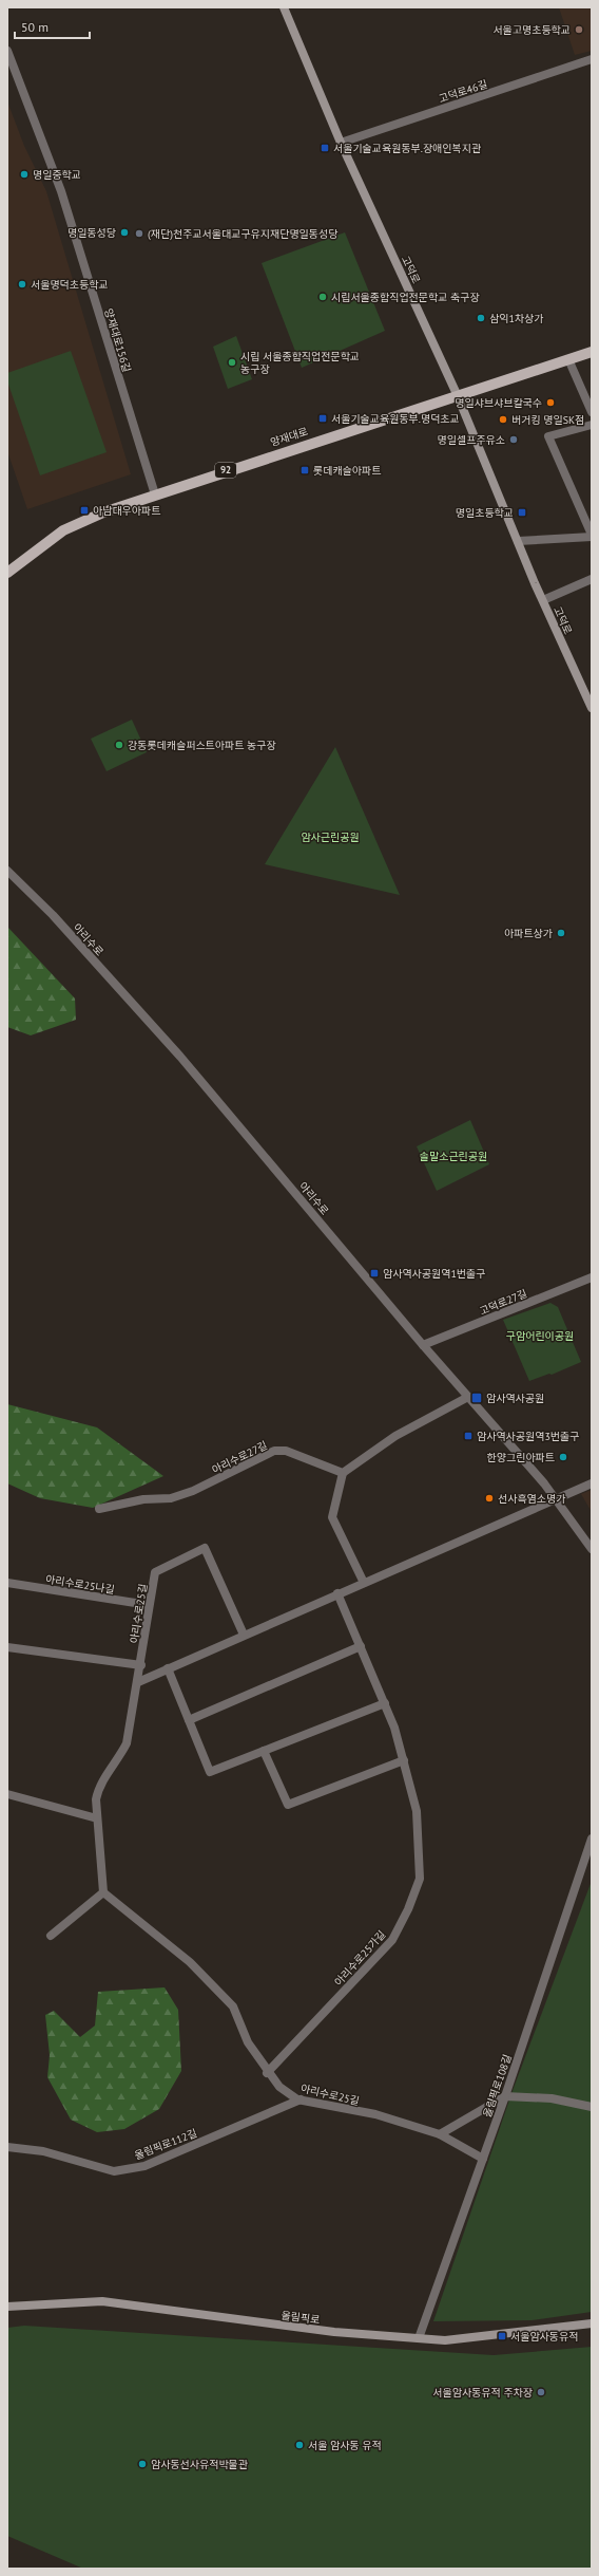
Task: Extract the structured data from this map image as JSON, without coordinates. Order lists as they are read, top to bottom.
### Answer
{
  "streets": {
    "main road": [
      "고덕로",
      "양재대로",
      "92",
      "올림픽로"
    ],
    "street": [
      "고덕로46길",
      "양재대로156길",
      "아리수로",
      "고덕로27길",
      "아리수로27길",
      "아리수로25나길",
      "아리수로25길",
      "아리수로25가길",
      "올림픽로108길",
      "올림픽로112길"
    ]
  },
  "crossings": [
    ["고덕로46길", "고덕로"],
    ["고덕로", "양재대로"],
    ["양재대로156길", "양재대로"],
    ["아리수로", "고덕로27길"],
    ["아리수로25나길", "아리수로25길"],
    ["아리수로25길", "아리수로25가길"],
    ["아리수로25길", "올림픽로108길"],
    ["아리수로25길", "올림픽로112길"],
    ["올림픽로108길", "올림픽로"]
  ],
  "parks": ["암사근린공원", "솔말소근린공원", "구암어린이공원"],
  "places": {
    "other": [
      "서울고명초등학교",
      "명일중학교",
      "명일동성당",
      "(재단)천주교서울대교구유지재단명일동성당",
      "서울명덕초등학교",
      "시립서울종합직업전문학교 축구장",
      "삼익1차상가",
      "시립 서울종합직업전문학교 농구장",
      "명일샤브샤브칼국수",
      "버거킹 명일SK점",
      "명일셀프주유소",
      "강동롯데캐슬퍼스트아파트 농구장",
      "아파트상가",
      "한양그린아파트",
      "선사흑염소명가",
      "서울암사동유적 주차장",
      "서울 암사동 유적",
      "암사동선사유적박물관"
    ],
    "transit": [
      "서울기술교육원동부.장애인복지관",
      "서울기술교육원동부.명덕초교",
      "롯데캐슬아파트",
      "아남대우아파트",
      "명일초등학교",
      "암사역사공원역1번출구",
      "암사역사공원",
      "암사역사공원역3번출구",
      "서울암사동유적"
    ]
  },
  "scale_bar": "50 m"
}
